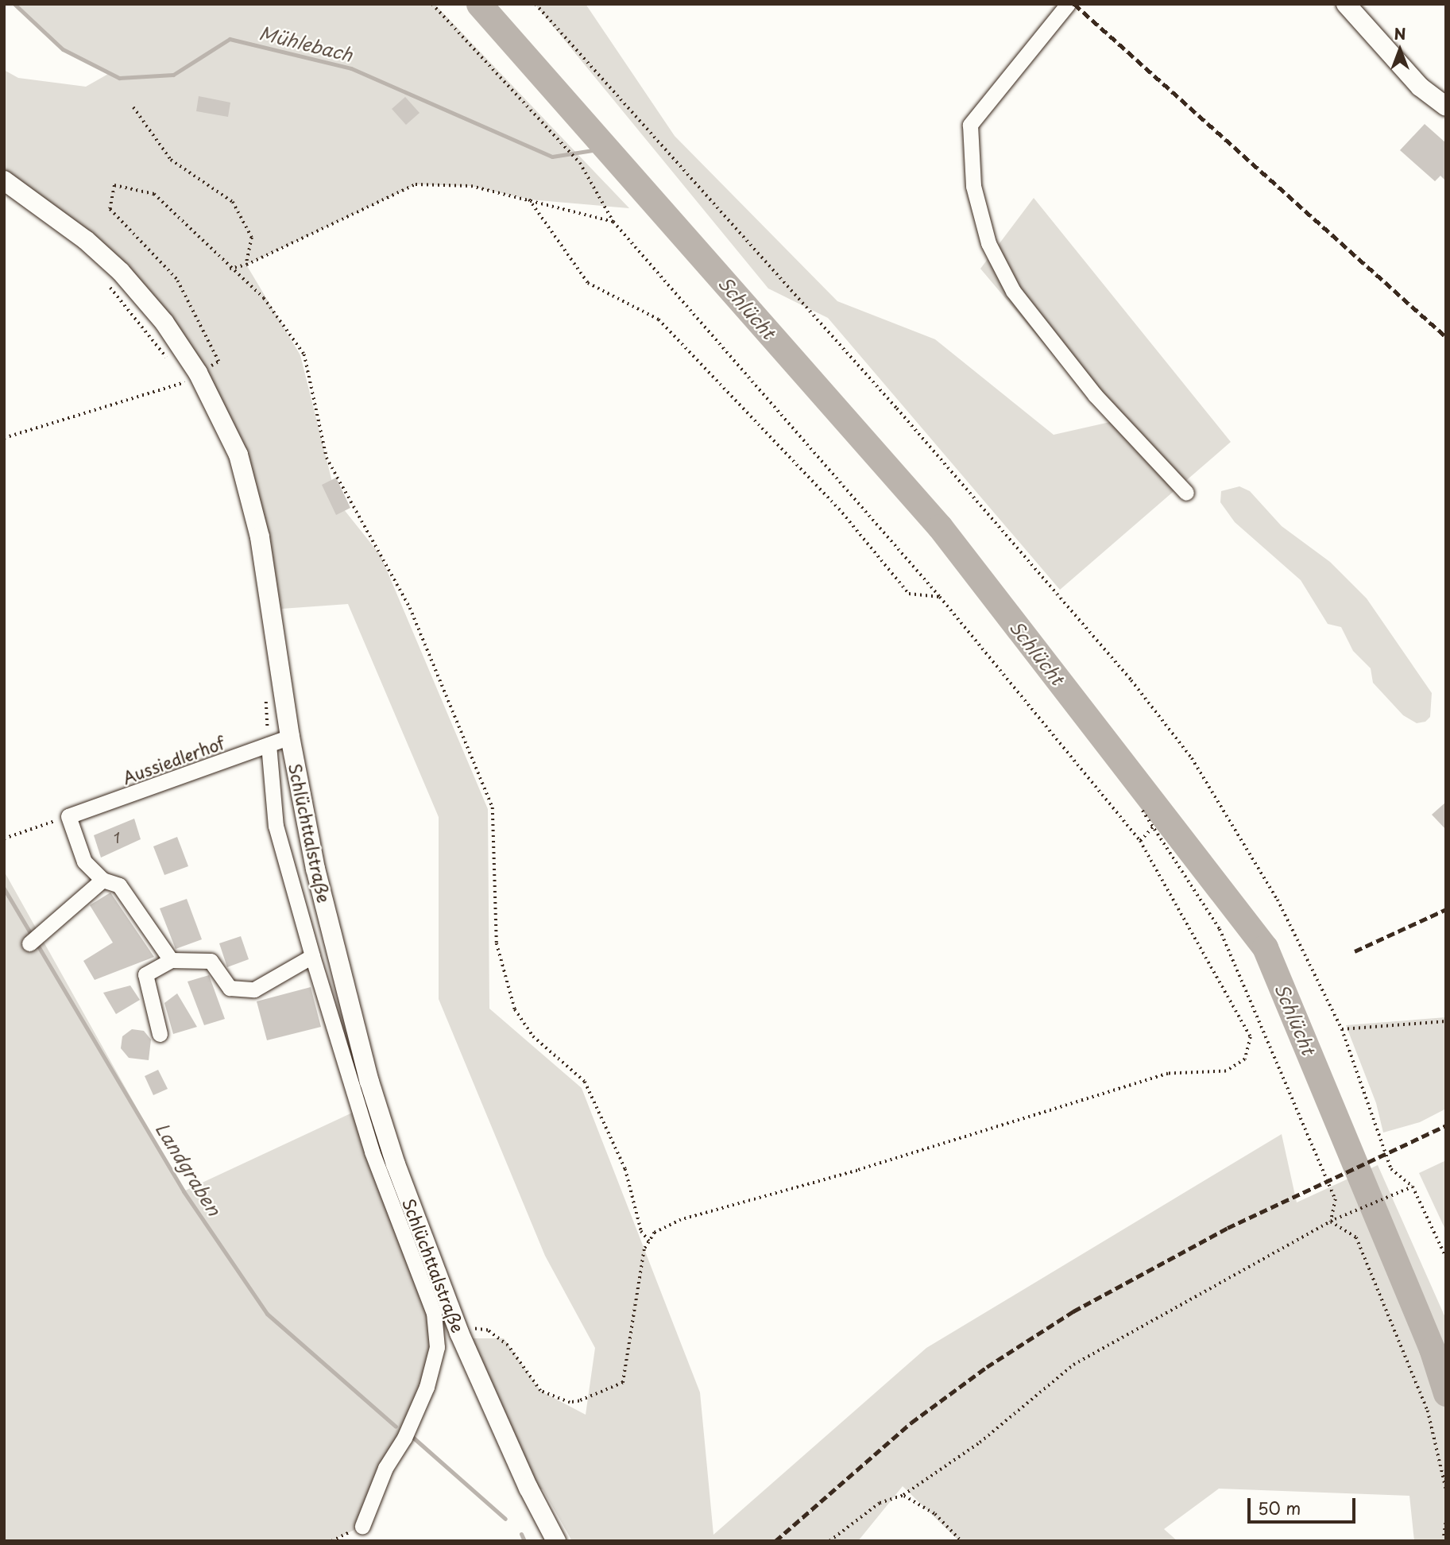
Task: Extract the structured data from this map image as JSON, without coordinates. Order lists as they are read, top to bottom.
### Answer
{
  "streets": {
    "main road": ["Schlüchttalstraße"],
    "street": ["Aussiedlerhof"]
  },
  "crossings": [
    ["Aussiedlerhof", "Schlüchttalstraße"]
  ],
  "water": ["Mühlebach", "Schlücht", "Landgraben"],
  "house_numbers": ["1"],
  "scale_bar": "50 m",
  "north": "top"
}
